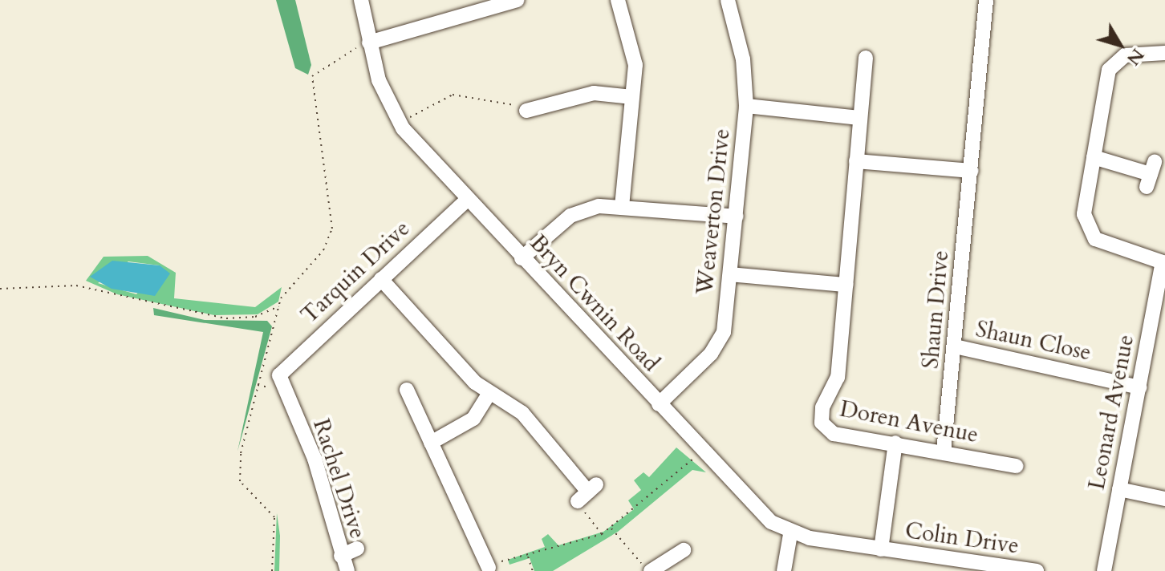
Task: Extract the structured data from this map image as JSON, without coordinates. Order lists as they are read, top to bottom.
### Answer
{
  "streets": {
    "street": [
      "Weaverton Drive",
      "Tarquin Drive",
      "Bryn Cwnin Road",
      "Shaun Drive",
      "Shaun Close",
      "Leonard Avenue",
      "Doren Avenue",
      "Rachel Drive",
      "Colin Drive"
    ]
  },
  "crossings": [
    ["Weaverton Drive", "Bryn Cwnin Road"],
    ["Tarquin Drive", "Bryn Cwnin Road"],
    ["Tarquin Drive", "Rachel Drive"],
    ["Bryn Cwnin Road", "Colin Drive"],
    ["Shaun Drive", "Shaun Close"],
    ["Shaun Drive", "Doren Avenue"],
    ["Shaun Close", "Leonard Avenue"]
  ],
  "north": "bottom right"
}
